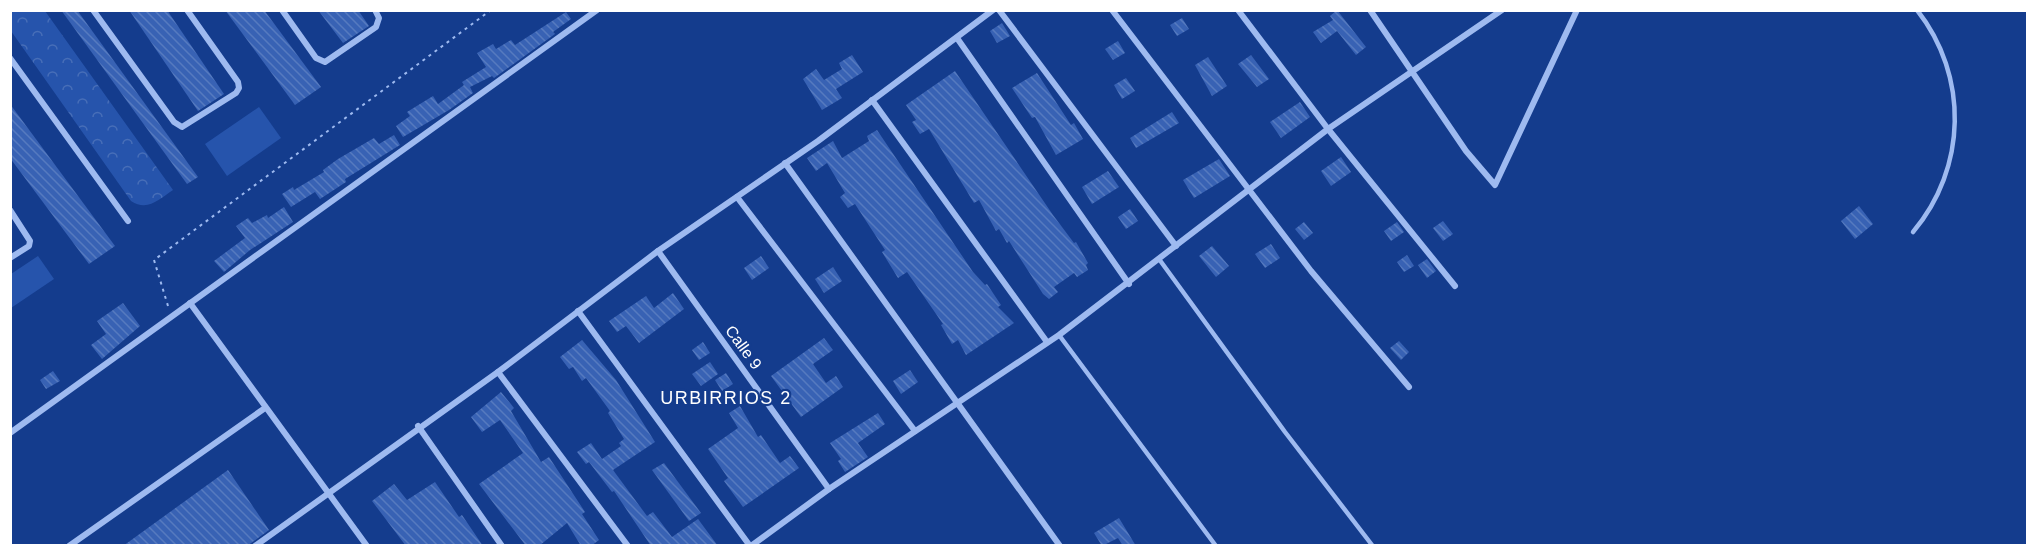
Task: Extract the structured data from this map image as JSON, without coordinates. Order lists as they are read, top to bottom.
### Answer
{
  "streets": {
    "street": ["Calle 9"]
  },
  "districts": ["URBIRRIOS 2"]
}
